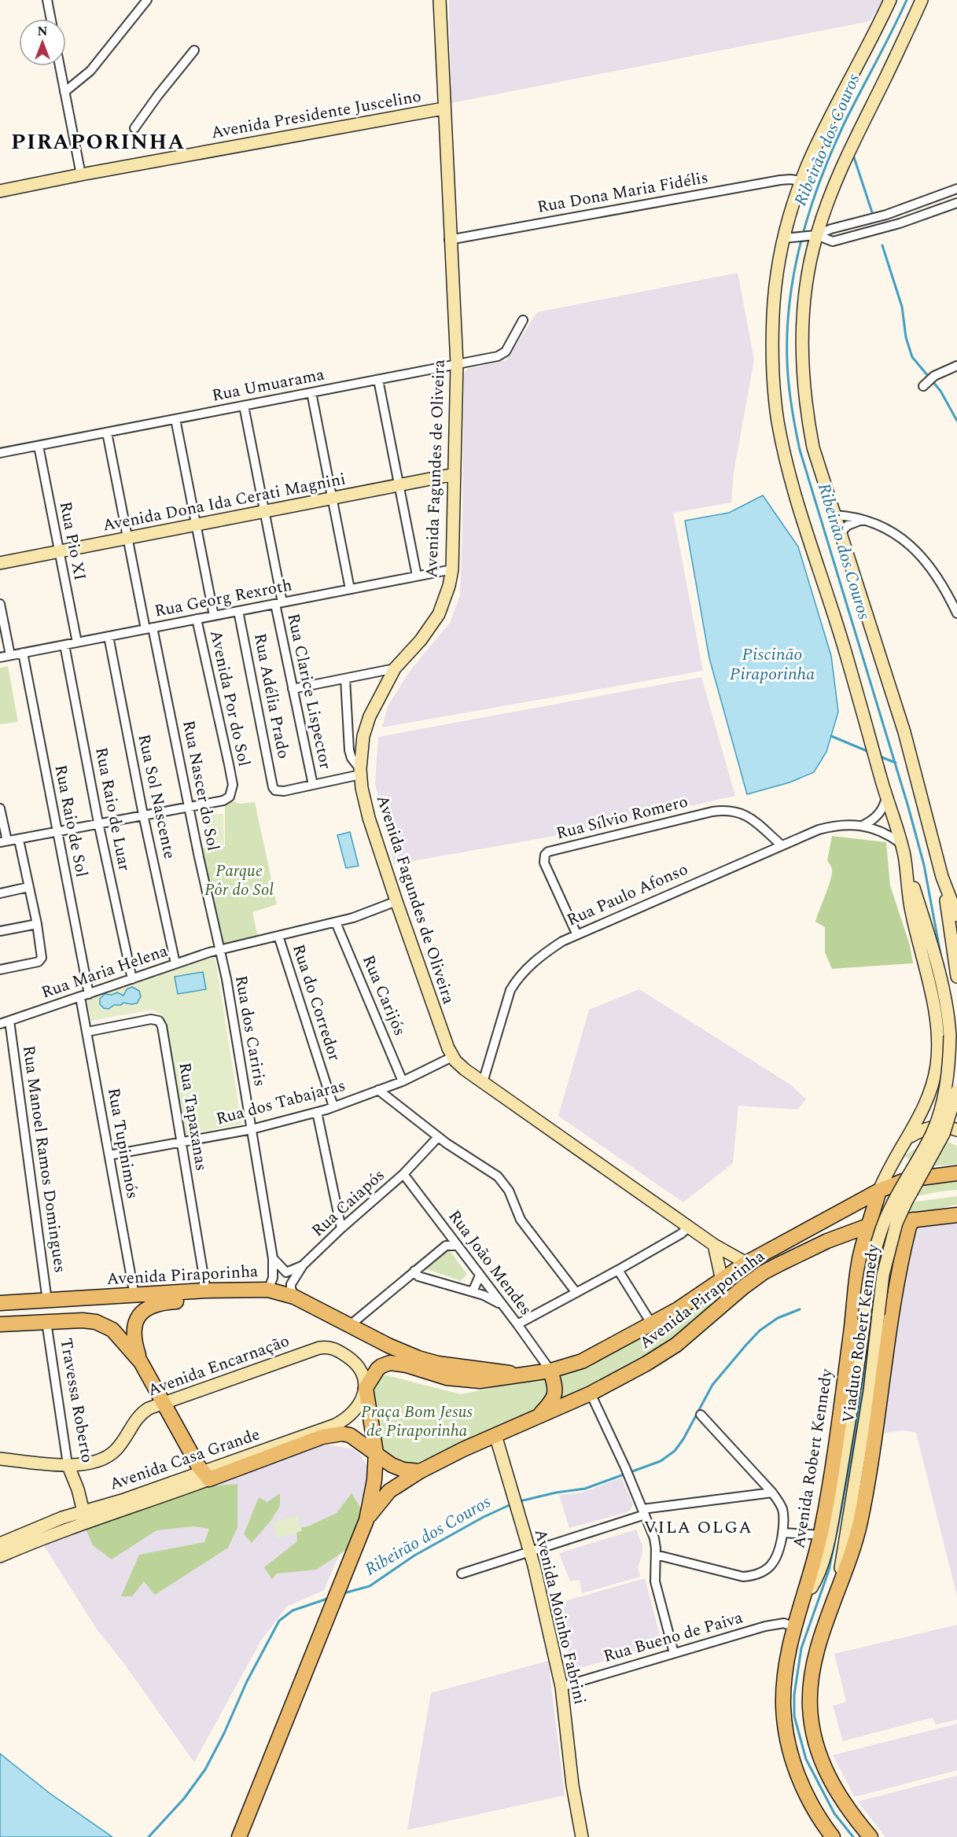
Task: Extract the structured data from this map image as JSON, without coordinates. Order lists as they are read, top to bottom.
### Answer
{
  "streets": {
    "main road": [
      "Avenida Presidente Juscelino",
      "Avenida Fagundes de Oliveira",
      "Avenida Dona Ida Cerati Magnini",
      "Avenida Piraporinha",
      "Viaduto Robert Kennedy",
      "Avenida Encarnação",
      "Travessa Roberto",
      "Avenida Robert Kennedy",
      "Avenida Casa Grande",
      "Avenida Moinho Fabrini"
    ],
    "street": [
      "Rua Dona Maria Fidélis",
      "Rua Umuarama",
      "Rua Pio XI",
      "Rua Georg Rexroth",
      "Rua Clarice Lispector",
      "Rua Adélia Prado",
      "Avenida Por do Sol",
      "Rua Nascer do Sol",
      "Rua Sol Nascente",
      "Rua Raio de Luar",
      "Rua Sílvio Romero",
      "Rua Raio de Sol",
      "Rua Paulo Afonso",
      "Rua Maria Helena",
      "Rua Carijós",
      "Rua do Corredor",
      "Rua dos Cariris",
      "Rua dos Tabajaras",
      "Rua Tapaxanas",
      "Rua Tupinimós",
      "Rua Manoel Ramos Domingues",
      "Rua Caiapós",
      "Rua João Mendes",
      "Rua Bueno de Paiva"
    ]
  },
  "crossings": [
    ["Avenida Presidente Juscelino", "Avenida Fagundes de Oliveira"],
    ["Rua Dona Maria Fidélis", "Avenida Fagundes de Oliveira"],
    ["Rua Umuarama", "Avenida Fagundes de Oliveira"],
    ["Rua Umuarama", "Rua Pio XI"],
    ["Rua Umuarama", "Rua Clarice Lispector"],
    ["Rua Umuarama", "Rua Nascer do Sol"],
    ["Avenida Fagundes de Oliveira", "Avenida Dona Ida Cerati Magnini"],
    ["Avenida Fagundes de Oliveira", "Rua Georg Rexroth"],
    ["Avenida Fagundes de Oliveira", "Rua Paulo Afonso"],
    ["Avenida Fagundes de Oliveira", "Rua Maria Helena"],
    ["Avenida Fagundes de Oliveira", "Rua dos Tabajaras"],
    ["Avenida Fagundes de Oliveira", "Avenida Piraporinha"],
    ["Avenida Dona Ida Cerati Magnini", "Rua Pio XI"],
    ["Avenida Dona Ida Cerati Magnini", "Rua Clarice Lispector"],
    ["Avenida Dona Ida Cerati Magnini", "Rua Nascer do Sol"],
    ["Rua Pio XI", "Rua Georg Rexroth"],
    ["Rua Georg Rexroth", "Rua Clarice Lispector"],
    ["Rua Georg Rexroth", "Rua Adélia Prado"],
    ["Rua Georg Rexroth", "Avenida Por do Sol"],
    ["Rua Georg Rexroth", "Rua Nascer do Sol"],
    ["Rua Georg Rexroth", "Rua Sol Nascente"],
    ["Rua Georg Rexroth", "Rua Raio de Luar"],
    ["Rua Georg Rexroth", "Rua Raio de Sol"],
    ["Rua Clarice Lispector", "Rua Adélia Prado"],
    ["Avenida Por do Sol", "Rua Nascer do Sol"],
    ["Rua Nascer do Sol", "Rua Maria Helena"],
    ["Rua Nascer do Sol", "Rua dos Cariris"],
    ["Rua Sol Nascente", "Rua Maria Helena"],
    ["Rua Raio de Luar", "Rua Maria Helena"],
    ["Rua Sílvio Romero", "Rua Paulo Afonso"],
    ["Rua Raio de Sol", "Rua Maria Helena"],
    ["Rua Raio de Sol", "Rua Tupinimós"],
    ["Rua Maria Helena", "Rua Carijós"],
    ["Rua Maria Helena", "Rua do Corredor"],
    ["Rua Maria Helena", "Rua dos Cariris"],
    ["Rua Maria Helena", "Rua Tupinimós"],
    ["Rua Maria Helena", "Rua Manoel Ramos Domingues"],
    ["Rua Carijós", "Rua dos Tabajaras"],
    ["Rua do Corredor", "Rua dos Tabajaras"],
    ["Rua dos Cariris", "Rua dos Tabajaras"],
    ["Rua dos Cariris", "Avenida Piraporinha"],
    ["Rua dos Tabajaras", "Rua Tapaxanas"],
    ["Rua dos Tabajaras", "Rua Tupinimós"],
    ["Rua Tapaxanas", "Rua Tupinimós"],
    ["Rua Tapaxanas", "Avenida Piraporinha"],
    ["Rua Tupinimós", "Avenida Piraporinha"],
    ["Rua Manoel Ramos Domingues", "Avenida Piraporinha"],
    ["Rua Caiapós", "Rua João Mendes"],
    ["Rua Caiapós", "Avenida Piraporinha"],
    ["Rua João Mendes", "Avenida Piraporinha"],
    ["Avenida Piraporinha", "Avenida Encarnação"],
    ["Avenida Piraporinha", "Avenida Robert Kennedy"],
    ["Avenida Piraporinha", "Avenida Casa Grande"],
    ["Avenida Piraporinha", "Avenida Moinho Fabrini"],
    ["Viaduto Robert Kennedy", "Avenida Robert Kennedy"],
    ["Avenida Encarnação", "Travessa Roberto"],
    ["Avenida Encarnação", "Avenida Casa Grande"],
    ["Travessa Roberto", "Avenida Casa Grande"],
    ["Avenida Robert Kennedy", "Rua Bueno de Paiva"],
    ["Avenida Moinho Fabrini", "Rua Bueno de Paiva"]
  ],
  "districts": ["PIRAPORINHA", "VILA OLGA"],
  "water": ["Ribeirão dos Couros", "Piscinão Piraporinha"],
  "parks": ["Parque Pôr do Sol", "Praça Bom Jesus de Piraporinha"],
  "north": "top"
}
